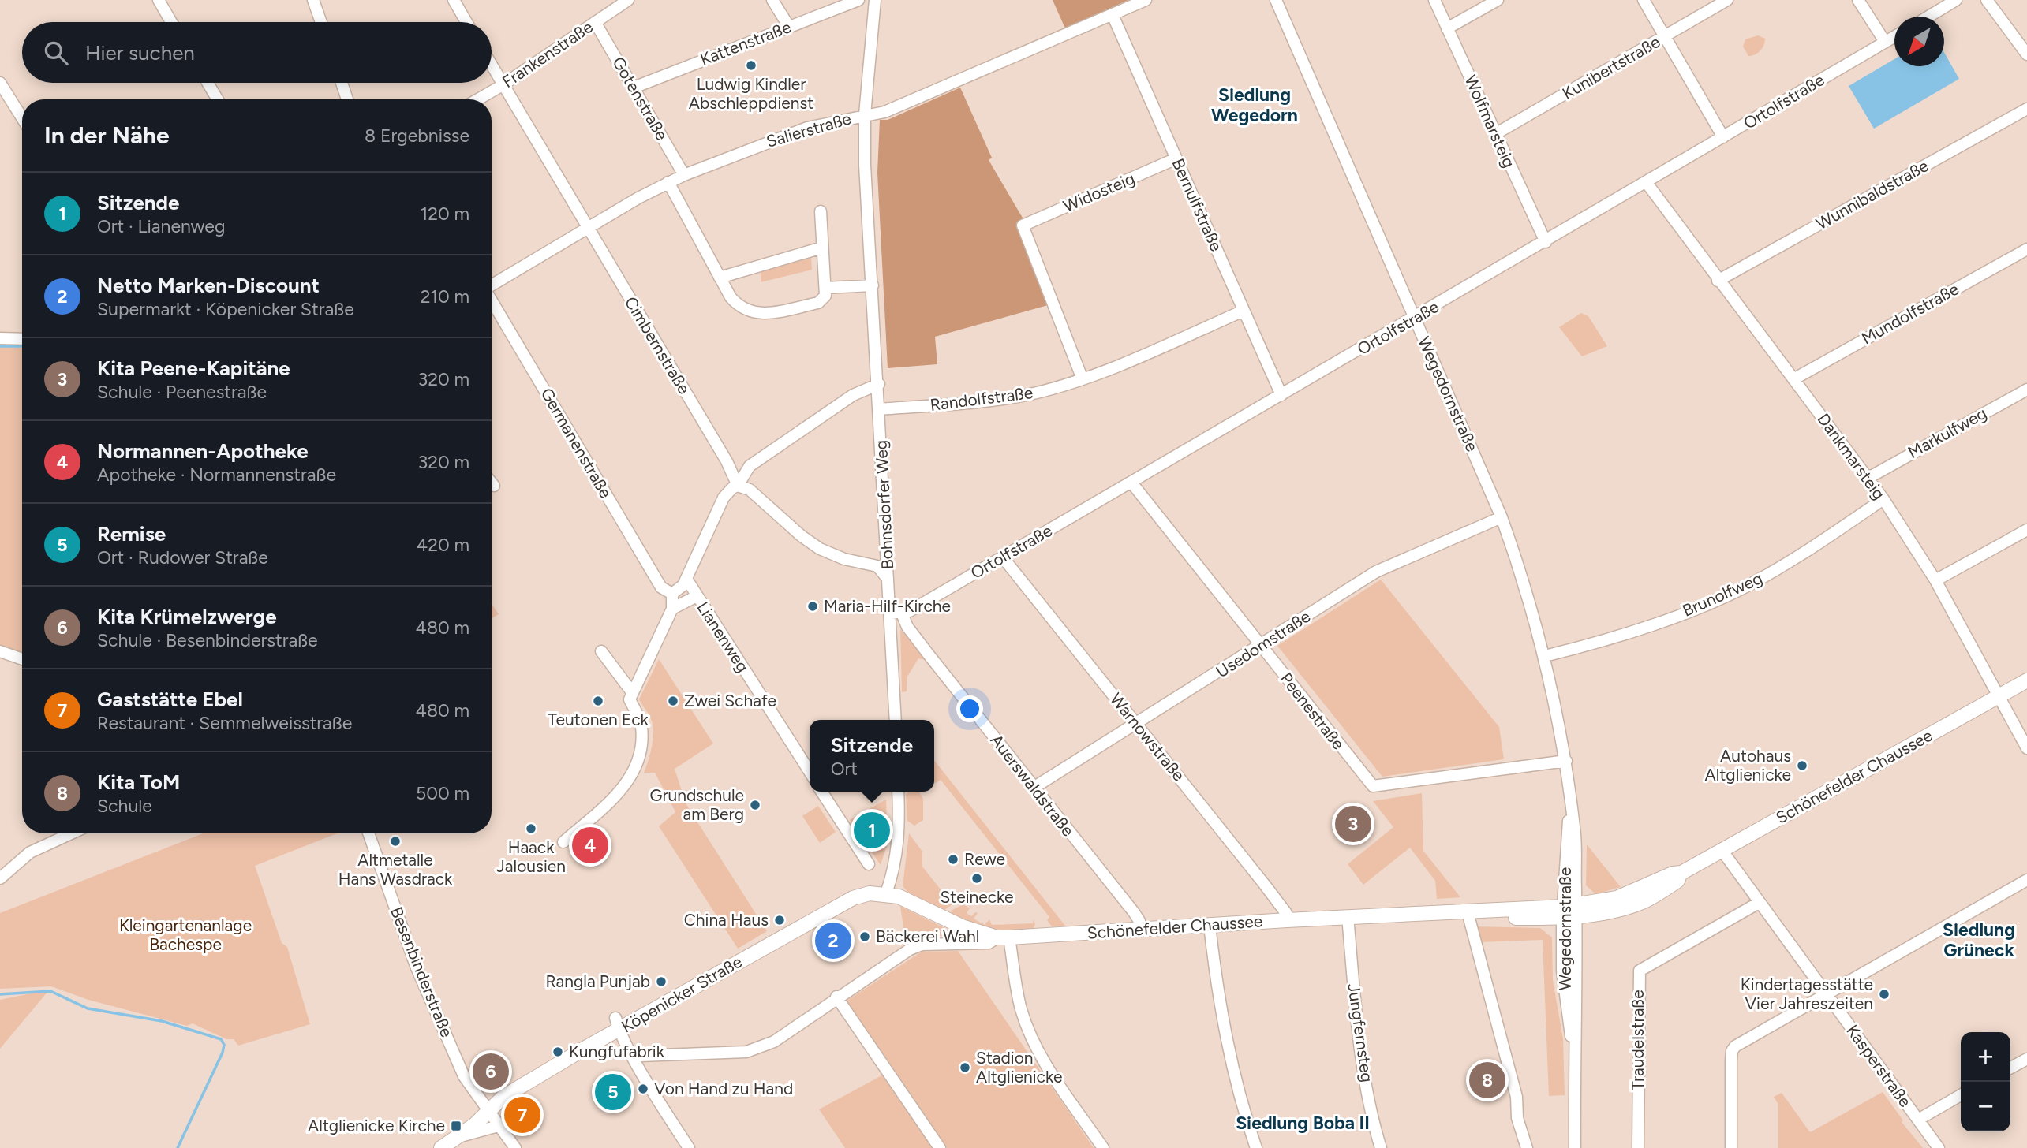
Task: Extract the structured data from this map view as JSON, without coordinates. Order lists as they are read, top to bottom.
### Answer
{
  "streets": {
    "main road": ["Schönefelder Chaussee", "Köpenicker Straße"],
    "street": [
      "Kattenstraße",
      "Frankenstraße",
      "Kunibertstraße",
      "Gotenstraße",
      "Ortolfstraße",
      "Wolfmarsteig",
      "Salierstraße",
      "Widosteig",
      "Wunnibaldstraße",
      "Bernulfstraße",
      "Mundolfstraße",
      "Cimbernstraße",
      "Wegedornstraße",
      "Randolfstraße",
      "Markulfweg",
      "Germanenstraße",
      "Dankmarsteig",
      "Bohnsdorfer Weg",
      "Brunolfweg",
      "Lianenweg",
      "Usedomstraße",
      "Peenestraße",
      "Warnowstraße",
      "Auerswaldstraße",
      "Besenbinderstraße",
      "Jungfernsteg",
      "Traudelstraße",
      "Kasperstraße"
    ]
  },
  "crossings": [
    ["Kattenstraße", "Gotenstraße"],
    ["Frankenstraße", "Gotenstraße"],
    ["Frankenstraße", "Cimbernstraße"],
    ["Kunibertstraße", "Wolfmarsteig"],
    ["Gotenstraße", "Salierstraße"],
    ["Ortolfstraße", "Wolfmarsteig"],
    ["Ortolfstraße", "Bernulfstraße"],
    ["Ortolfstraße", "Wegedornstraße"],
    ["Ortolfstraße", "Dankmarsteig"],
    ["Ortolfstraße", "Bohnsdorfer Weg"],
    ["Ortolfstraße", "Peenestraße"],
    ["Ortolfstraße", "Warnowstraße"],
    ["Ortolfstraße", "Auerswaldstraße"],
    ["Salierstraße", "Bernulfstraße"],
    ["Salierstraße", "Cimbernstraße"],
    ["Salierstraße", "Bohnsdorfer Weg"],
    ["Widosteig", "Bernulfstraße"],
    ["Widosteig", "Randolfstraße"],
    ["Wunnibaldstraße", "Dankmarsteig"],
    ["Bernulfstraße", "Randolfstraße"],
    ["Mundolfstraße", "Dankmarsteig"],
    ["Wegedornstraße", "Brunolfweg"],
    ["Wegedornstraße", "Usedomstraße"],
    ["Wegedornstraße", "Peenestraße"],
    ["Wegedornstraße", "Schönefelder Chaussee"],
    ["Randolfstraße", "Bohnsdorfer Weg"],
    ["Markulfweg", "Dankmarsteig"],
    ["Dankmarsteig", "Brunolfweg"],
    ["Dankmarsteig", "Schönefelder Chaussee"],
    ["Bohnsdorfer Weg", "Auerswaldstraße"],
    ["Usedomstraße", "Peenestraße"],
    ["Usedomstraße", "Warnowstraße"],
    ["Usedomstraße", "Auerswaldstraße"],
    ["Warnowstraße", "Schönefelder Chaussee"],
    ["Schönefelder Chaussee", "Auerswaldstraße"],
    ["Schönefelder Chaussee", "Köpenicker Straße"],
    ["Schönefelder Chaussee", "Jungfernsteg"],
    ["Schönefelder Chaussee", "Kasperstraße"],
    ["Besenbinderstraße", "Köpenicker Straße"],
    ["Traudelstraße", "Kasperstraße"]
  ],
  "districts": ["Siedlung Wegedorn", "Siedlung Grüneck", "Siedlung Boba II"],
  "parks": ["Kleingartenanlage Bachespe"],
  "places": {
    "other": [
      "Ludwig Kindler Abschleppdienst",
      "Maria-Hilf-Kirche",
      "Teutonen Eck",
      "Zwei Schafe",
      "Autohaus Altglienicke",
      "Grundschule am Berg",
      "Haack Jalousien",
      "Altmetalle Hans Wasdrack",
      "Rewe",
      "Steinecke",
      "China Haus",
      "Bäckerei Wahl",
      "Rangla Punjab",
      "Kindertagesstätte Vier Jahreszeiten",
      "Kungfufabrik",
      "Stadion Altglienicke",
      "Von Hand zu Hand"
    ],
    "transit": ["Altglienicke Kirche"]
  },
  "north": "bottom left",
  "page": {
    "search": "Hier suchen",
    "heading": ["In der Nähe", "8 Ergebnisse"],
    "list": [
      {
        "mark": "1",
        "name": "Sitzende",
        "note": "Ort · Lianenweg",
        "value": "120 m"
      },
      {
        "mark": "2",
        "name": "Netto Marken-Discount",
        "note": "Supermarkt · Köpenicker Straße",
        "value": "210 m"
      },
      {
        "mark": "3",
        "name": "Kita Peene-Kapitäne",
        "note": "Schule · Peenestraße",
        "value": "320 m"
      },
      {
        "mark": "4",
        "name": "Normannen-Apotheke",
        "note": "Apotheke · Normannenstraße",
        "value": "320 m"
      },
      {
        "mark": "5",
        "name": "Remise",
        "note": "Ort · Rudower Straße",
        "value": "420 m"
      },
      {
        "mark": "6",
        "name": "Kita Krümelzwerge",
        "note": "Schule · Besenbinderstraße",
        "value": "480 m"
      },
      {
        "mark": "7",
        "name": "Gaststätte Ebel",
        "note": "Restaurant · Semmelweisstraße",
        "value": "480 m"
      },
      {
        "mark": "8",
        "name": "Kita ToM",
        "note": "Schule",
        "value": "500 m"
      }
    ],
    "popup": ["Sitzende", "Ort"],
    "pins": [
      "3",
      "1",
      "4",
      "2",
      "6",
      "8",
      "5",
      "7"
    ],
    "map_buttons": ["+", "−"]
  }
}
